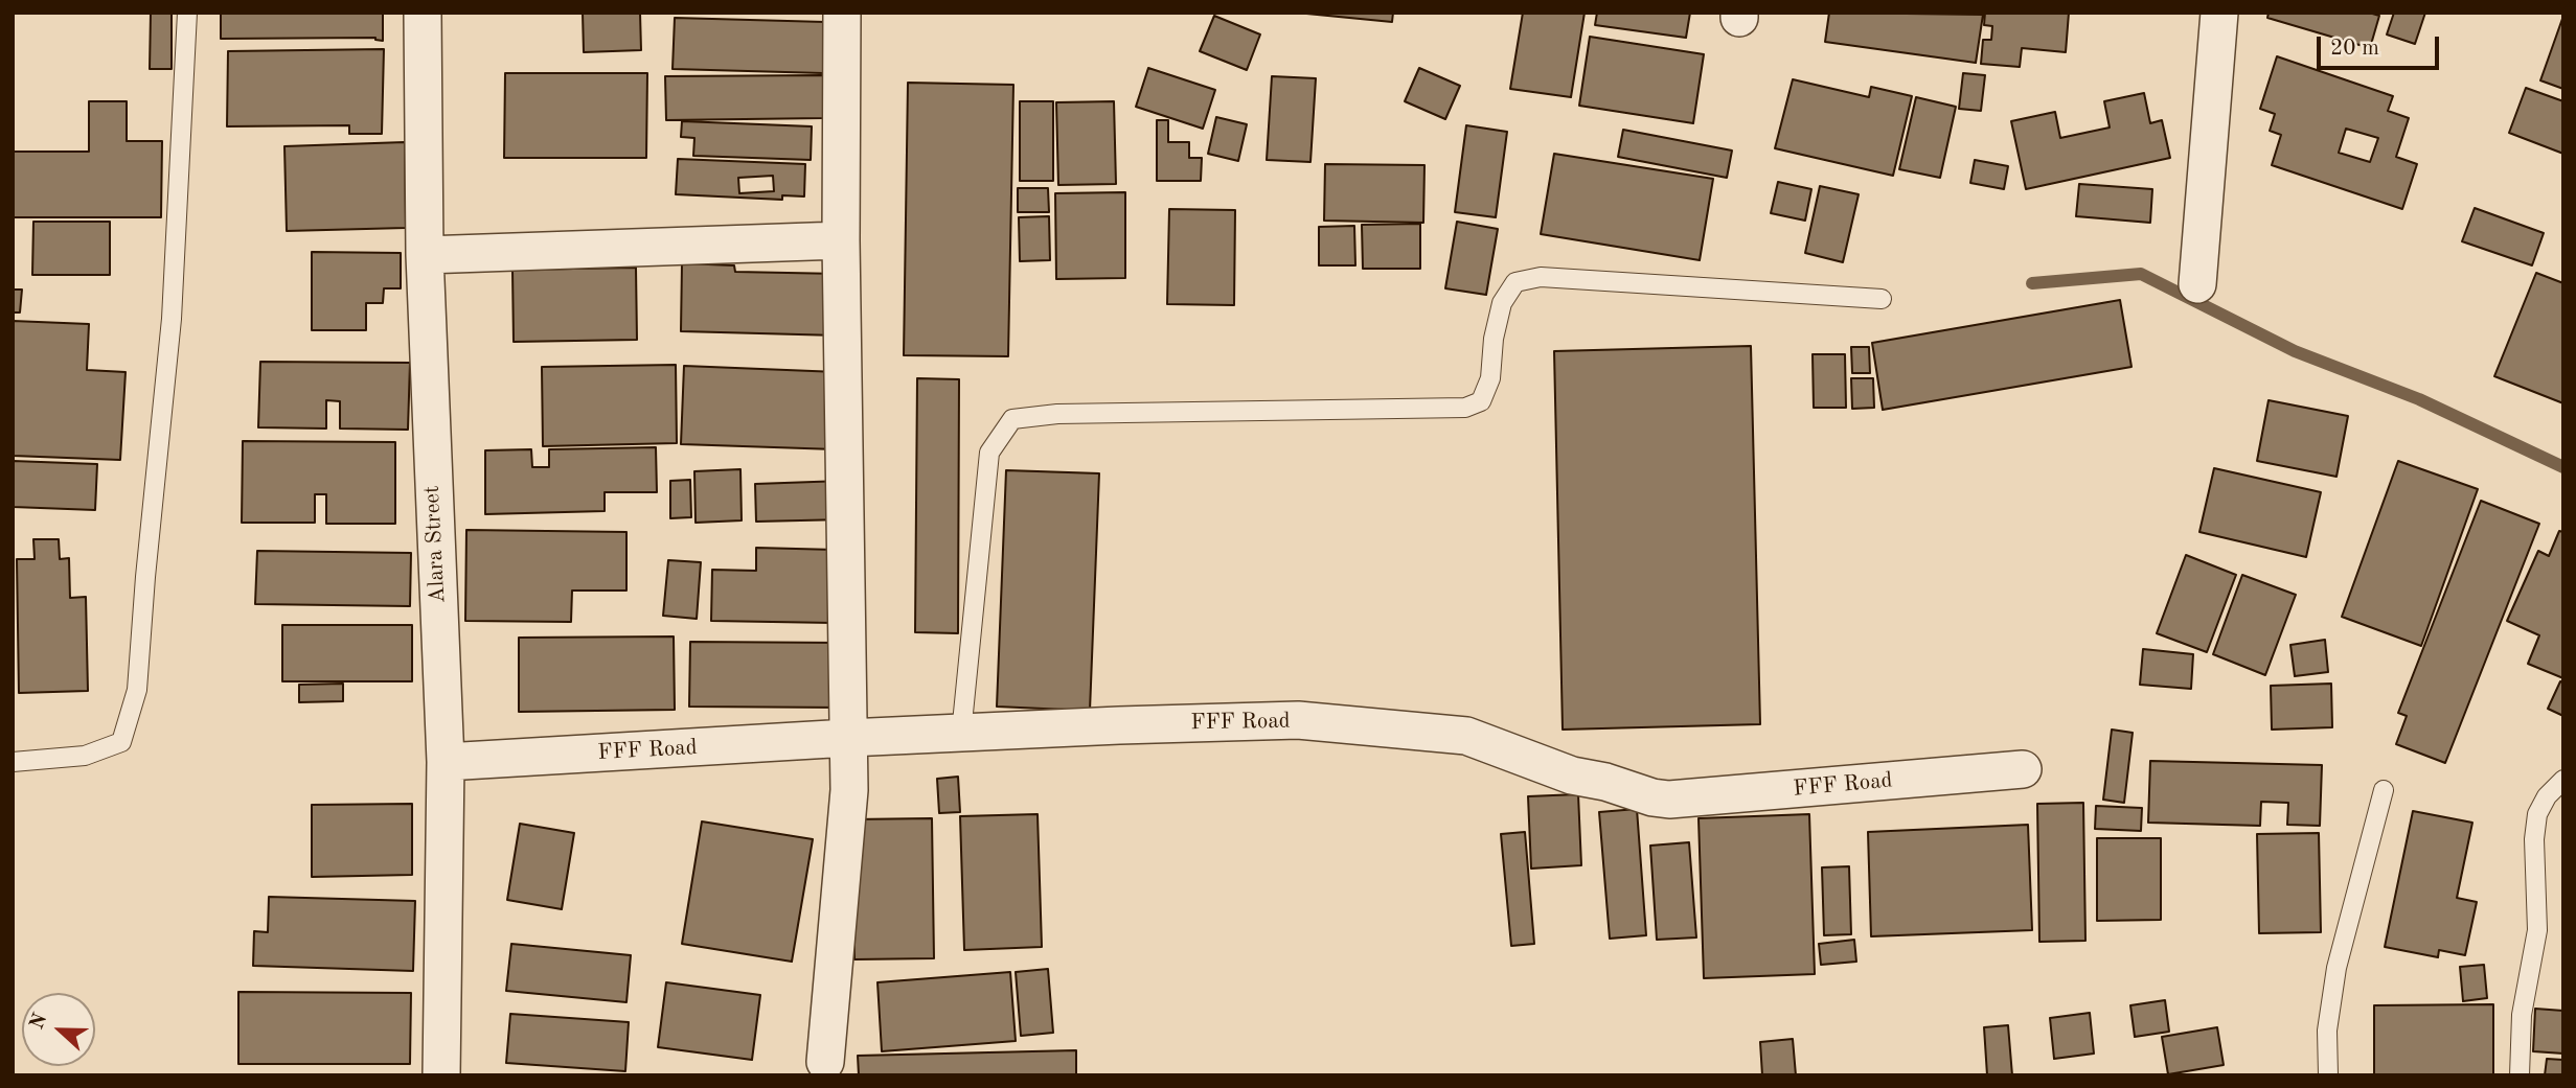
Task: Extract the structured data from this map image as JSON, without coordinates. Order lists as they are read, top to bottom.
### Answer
{
  "streets": {
    "street": ["Alara Street", "FFF Road"]
  },
  "crossings": [
    ["Alara Street", "FFF Road"]
  ],
  "scale_bar": "20 m",
  "north": "left"
}
